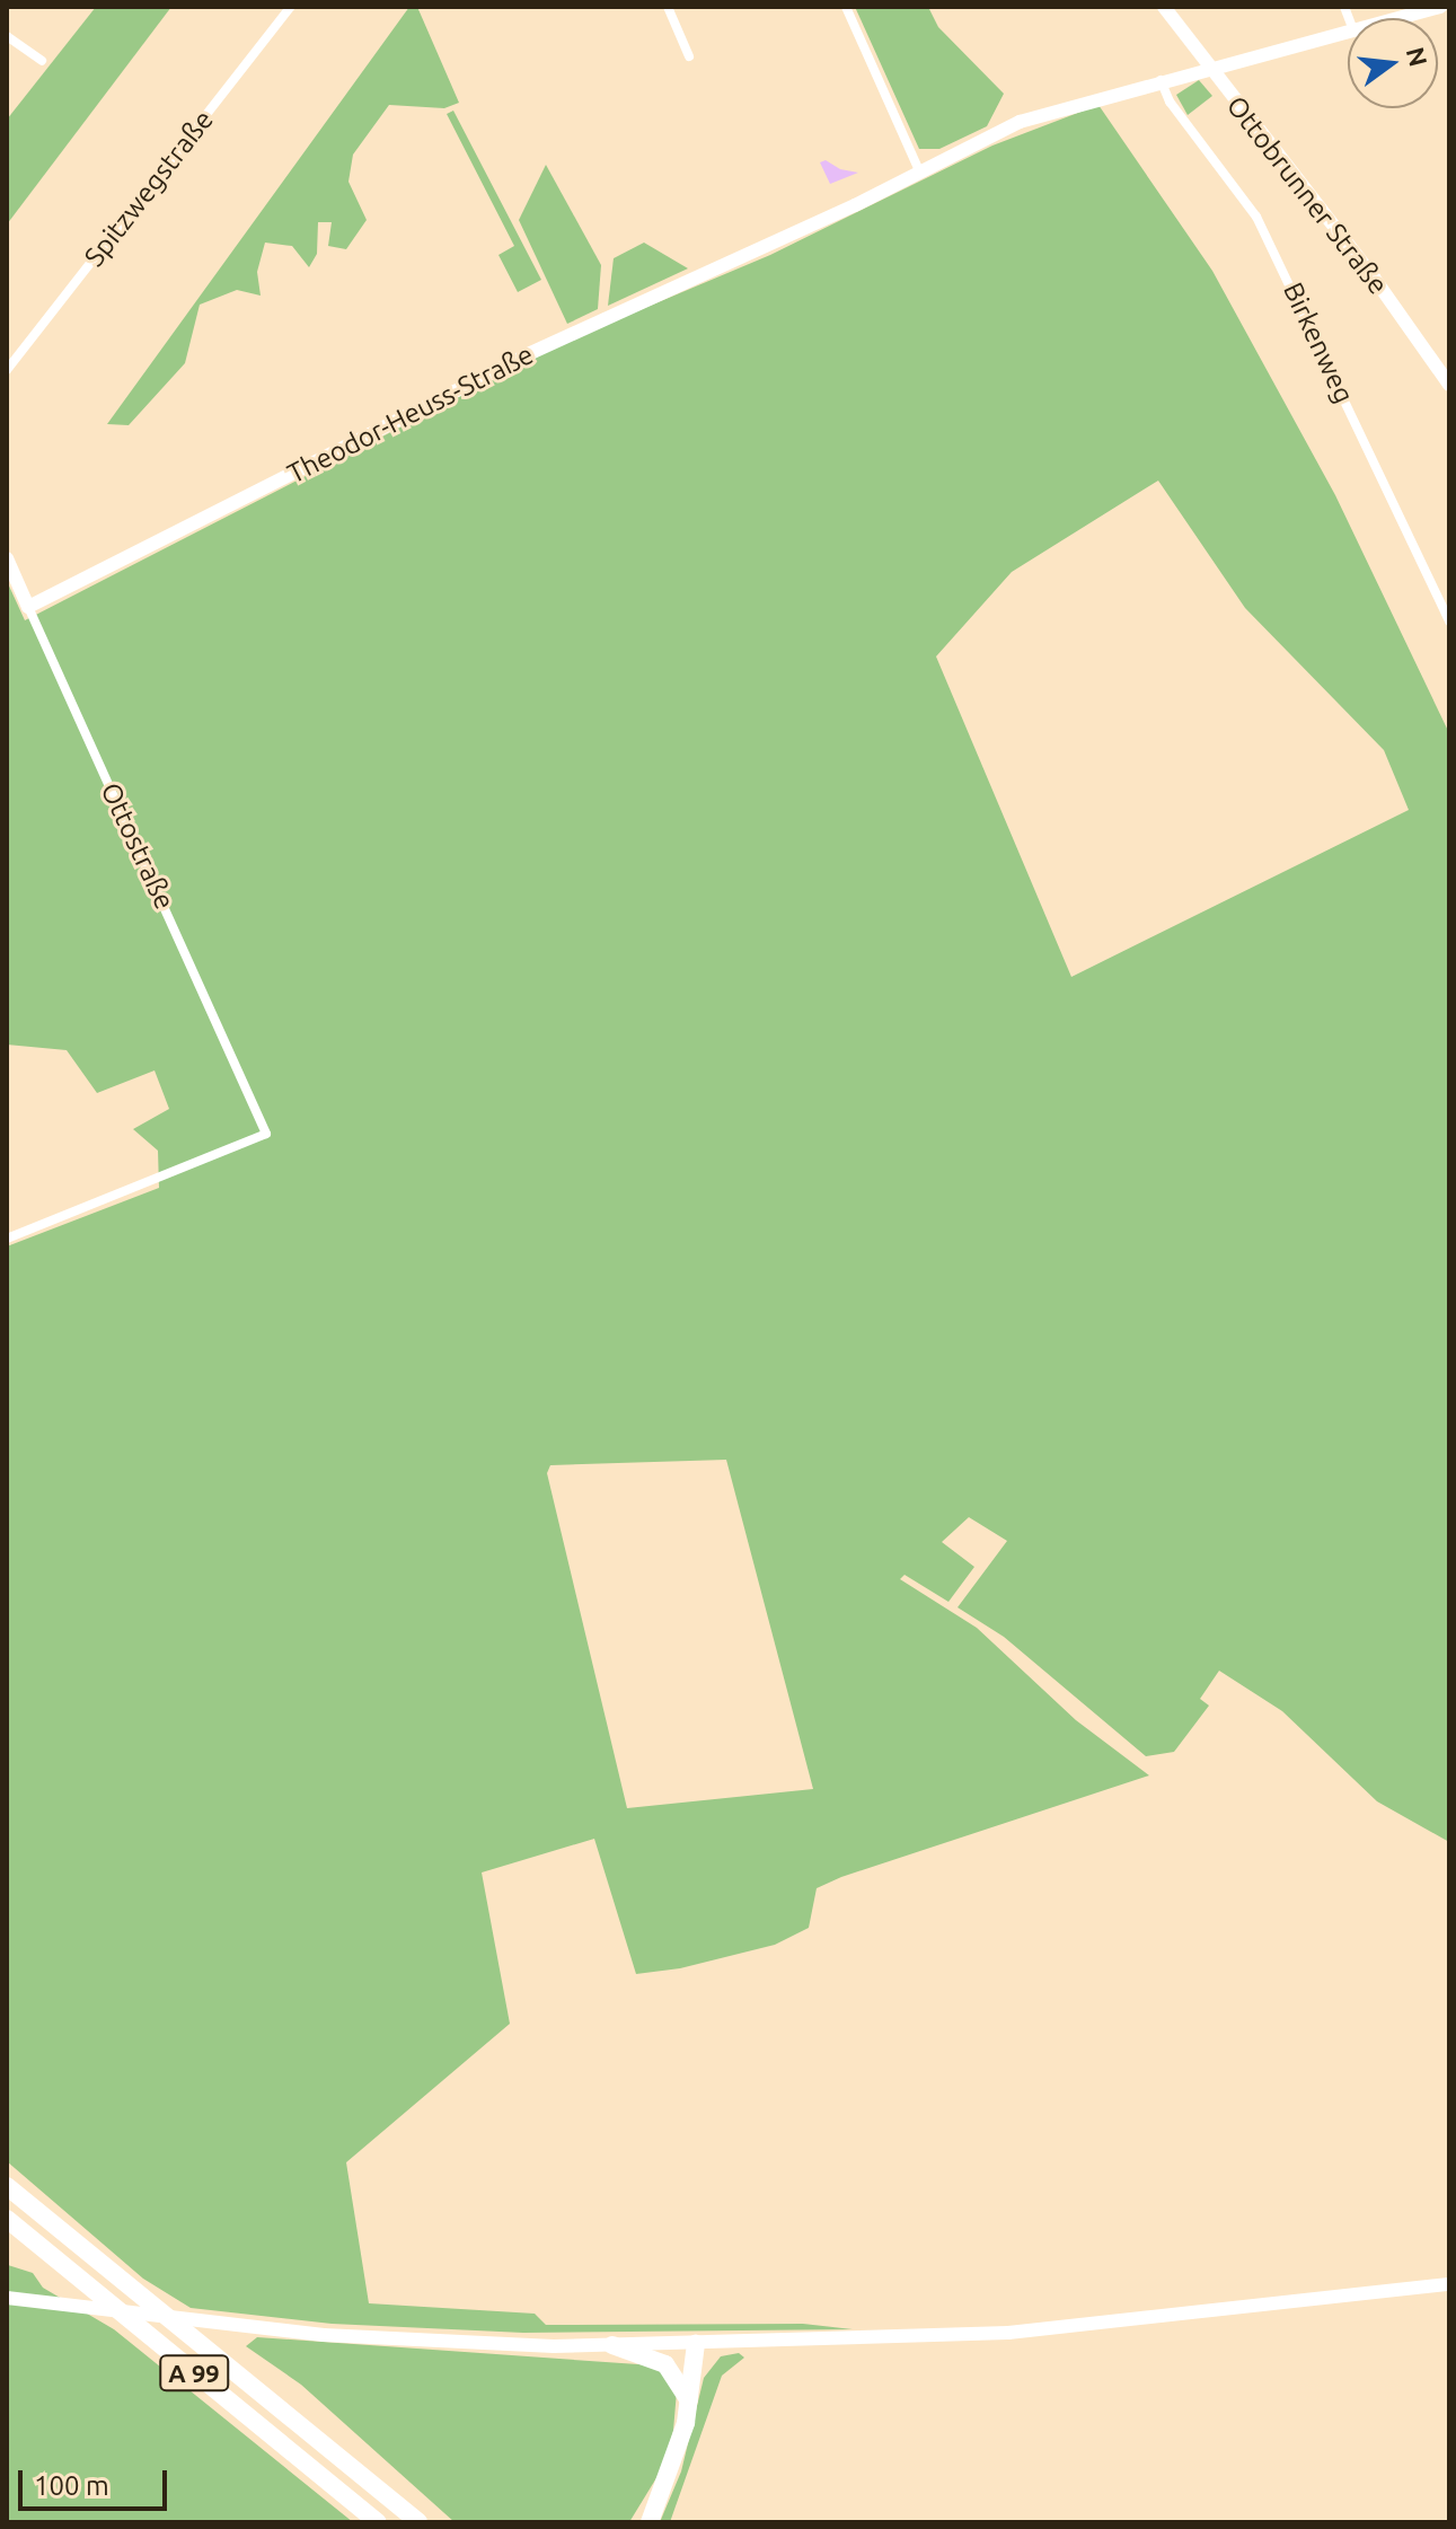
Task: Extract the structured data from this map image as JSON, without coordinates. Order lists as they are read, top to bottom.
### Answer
{
  "streets": {
    "highway": ["A 99"],
    "main road": ["Ottobrunner Straße", "Theodor-Heuss-Straße", "Ottostraße"],
    "street": ["Spitzwegstraße", "Birkenweg"]
  },
  "crossings": [
    ["Ottobrunner Straße", "Theodor-Heuss-Straße"],
    ["Birkenweg", "Theodor-Heuss-Straße"],
    ["Theodor-Heuss-Straße", "Ottostraße"]
  ],
  "scale_bar": "100 m",
  "north": "right"
}
